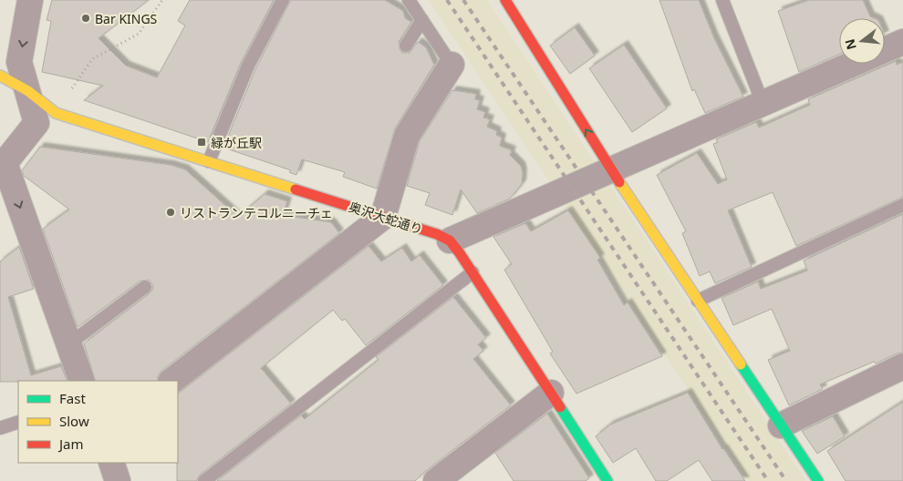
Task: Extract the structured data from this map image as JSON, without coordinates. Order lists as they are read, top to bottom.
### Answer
{
  "streets": {
    "street": ["奥沢大蛇通り"]
  },
  "places": {
    "other": ["Bar KINGS", "リストランテコルニーチェ"],
    "transit": ["緑が丘駅"]
  },
  "legend": ["Fast", "Slow", "Jam"],
  "north": "left"
}
